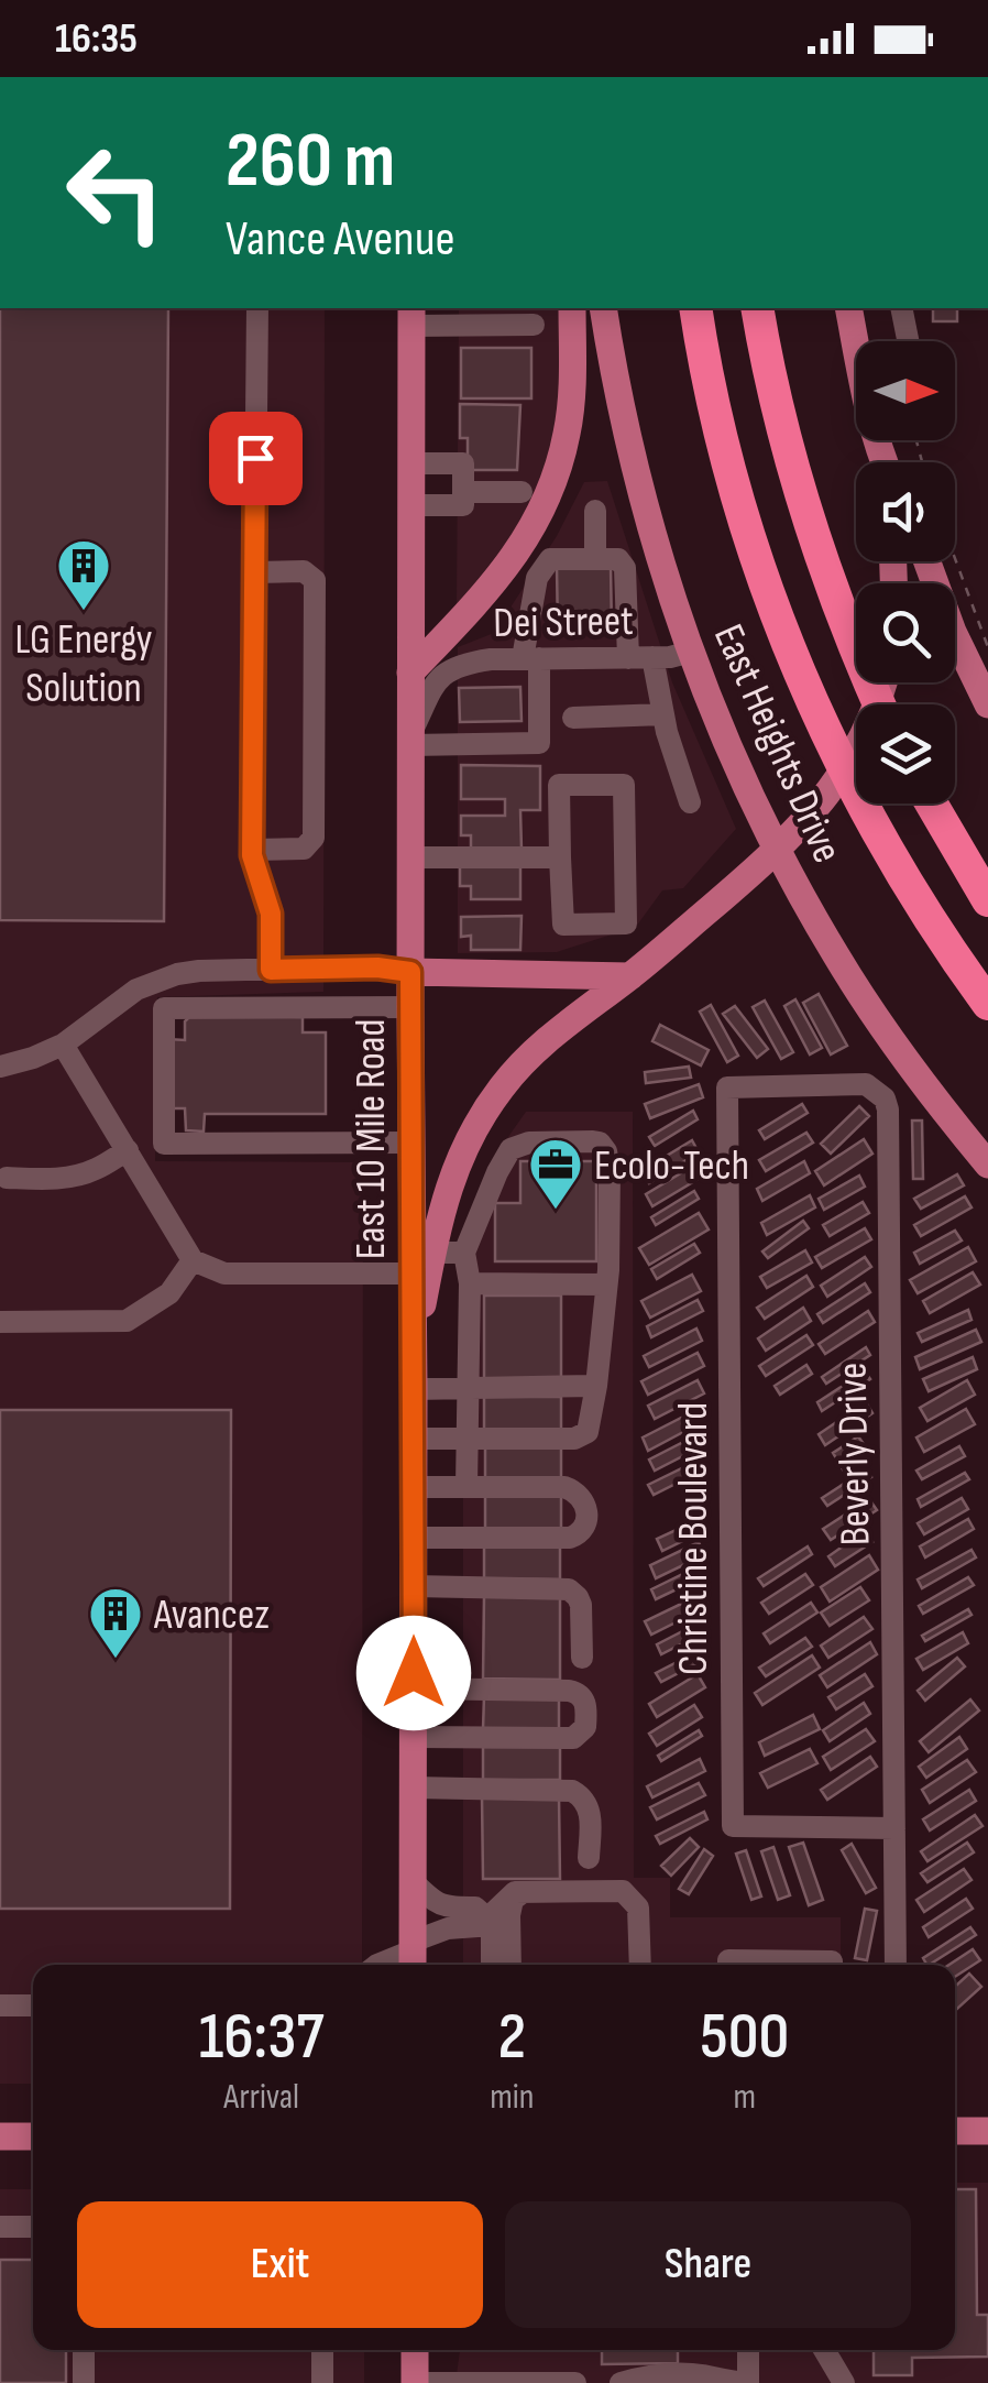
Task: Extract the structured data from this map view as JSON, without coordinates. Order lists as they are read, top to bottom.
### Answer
{
  "streets": {
    "main road": ["East Heights Drive", "East 10 Mile Road"],
    "street": ["Dei Street", "Beverly Drive", "Christine Boulevard"]
  },
  "crossings": [
    ["Dei Street", "East Heights Drive"],
    ["Dei Street", "East 10 Mile Road"],
    ["Beverly Drive", "Christine Boulevard"]
  ],
  "places": {
    "building": ["LG Energy Solution", "Avancez"],
    "office": ["Ecolo-Tech"]
  },
  "north": "right",
  "page": {
    "status": "16:35",
    "turn": ["260 m", "Vance Avenue"],
    "eta": [
      "16:37",
      "Arrival",
      "2",
      "min",
      "500",
      "m"
    ],
    "buttons": ["Exit", "Share"]
  }
}
